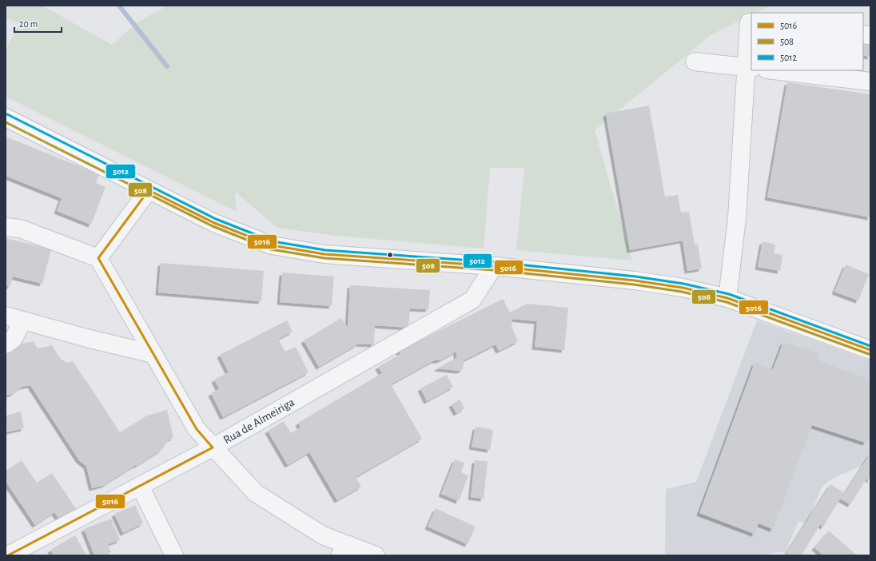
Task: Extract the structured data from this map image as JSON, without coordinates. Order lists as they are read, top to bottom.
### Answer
{
  "streets": {
    "street": ["Rua de Almeiriga"]
  },
  "lines": ["transit line 5012", "transit line 508", "transit line 5016"],
  "legend": ["5016", "508", "5012"],
  "scale_bar": "20 m"
}
